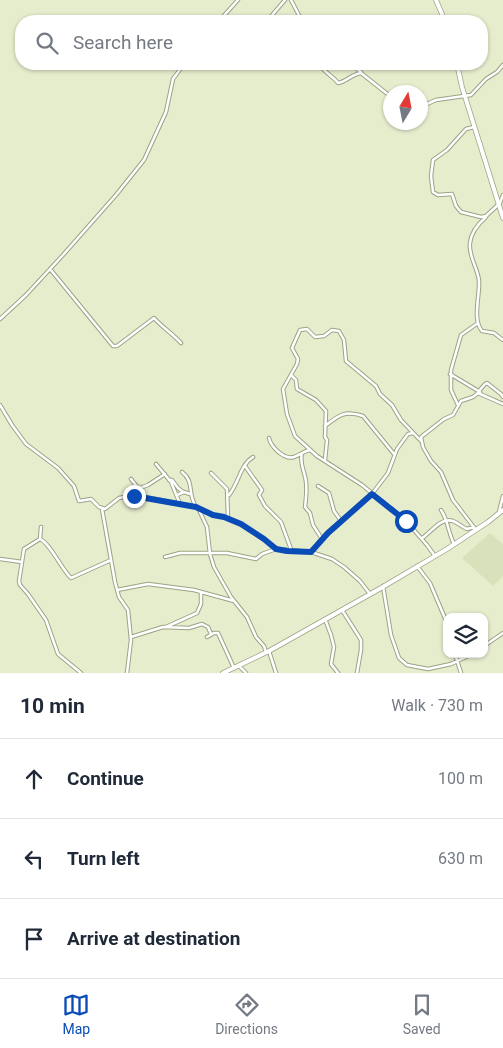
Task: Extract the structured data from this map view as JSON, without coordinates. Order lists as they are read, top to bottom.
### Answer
{
  "north": "top",
  "page": {
    "search": "Search here",
    "heading": ["10 min", "Walk · 730 m"],
    "list": [
      ["Continue", "100 m"],
      ["Turn left", "630 m"],
      "Arrive at destination"
    ],
    "nav": ["Map", "Directions", "Saved"]
  }
}
